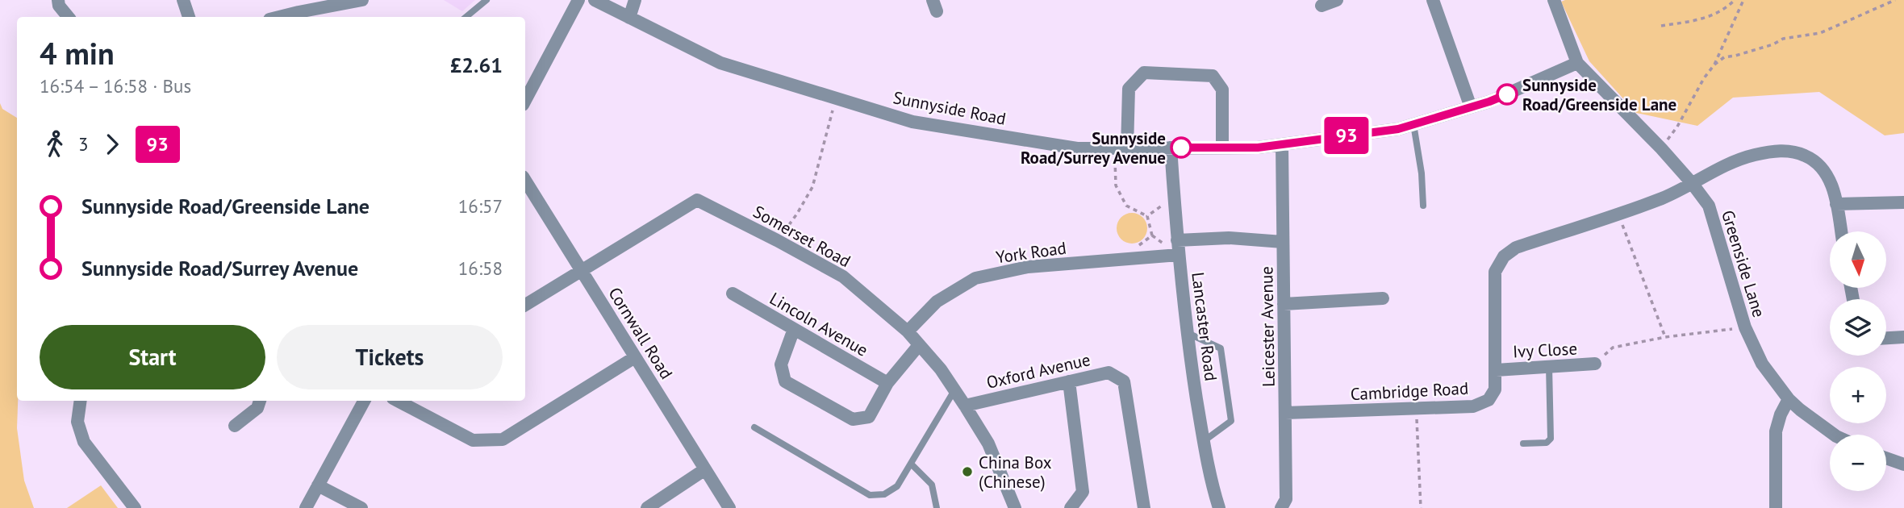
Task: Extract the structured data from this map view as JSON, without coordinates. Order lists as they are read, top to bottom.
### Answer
{
  "streets": {
    "street": [
      "Sunnyside Road",
      "Somerset Road",
      "York Road",
      "Greenside Lane",
      "Lincoln Avenue",
      "Lancaster Road",
      "Leicester Avenue",
      "Cornwall Road",
      "Ivy Close",
      "Oxford Avenue",
      "Cambridge Road"
    ]
  },
  "crossings": [
    ["Sunnyside Road", "Greenside Lane"],
    ["Sunnyside Road", "Lancaster Road"],
    ["Sunnyside Road", "Leicester Avenue"],
    ["Somerset Road", "York Road"],
    ["Somerset Road", "Cornwall Road"],
    ["Somerset Road", "Oxford Avenue"],
    ["York Road", "Lancaster Road"],
    ["Greenside Lane", "Cambridge Road"],
    ["Leicester Avenue", "Cambridge Road"],
    ["Ivy Close", "Cambridge Road"]
  ],
  "places": ["Sunnyside Road/Greenside Lane", "Sunnyside Road/Surrey Avenue", "China Box (Chinese)"],
  "lines": ["bus line 93"],
  "north": "bottom",
  "page": {
    "on_map": "93",
    "heading": ["4 min", "16:54 – 16:58 · Bus", "£2.61"],
    "legs": ["3", "93"],
    "list": [
      {
        "name": "Sunnyside Road/Greenside Lane",
        "value": "16:57"
      },
      {
        "name": "Sunnyside Road/Surrey Avenue",
        "value": "16:58"
      }
    ],
    "map_buttons": ["+", "−"],
    "buttons": ["Start", "Tickets"]
  }
}
